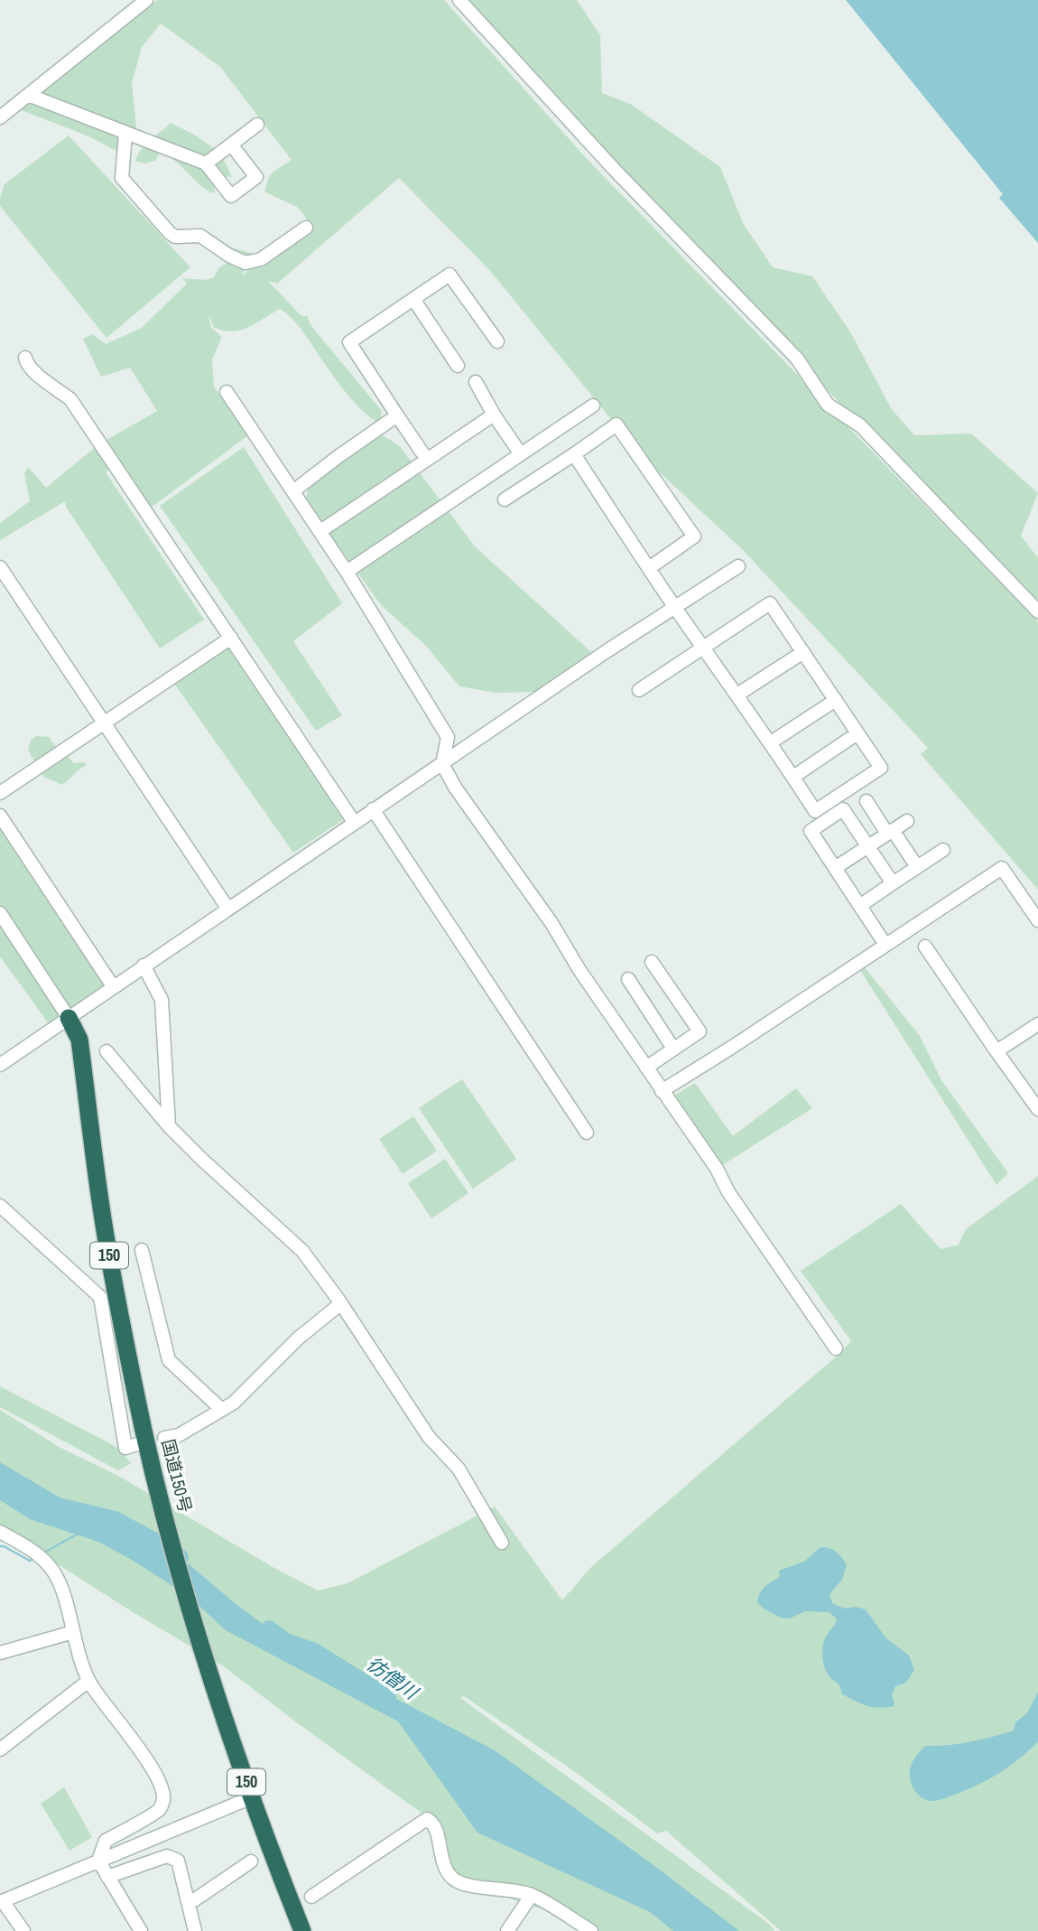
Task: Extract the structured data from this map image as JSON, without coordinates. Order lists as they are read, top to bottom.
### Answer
{
  "streets": {
    "highway": ["150", "国道150号"]
  },
  "water": ["彷僧川"]
}
